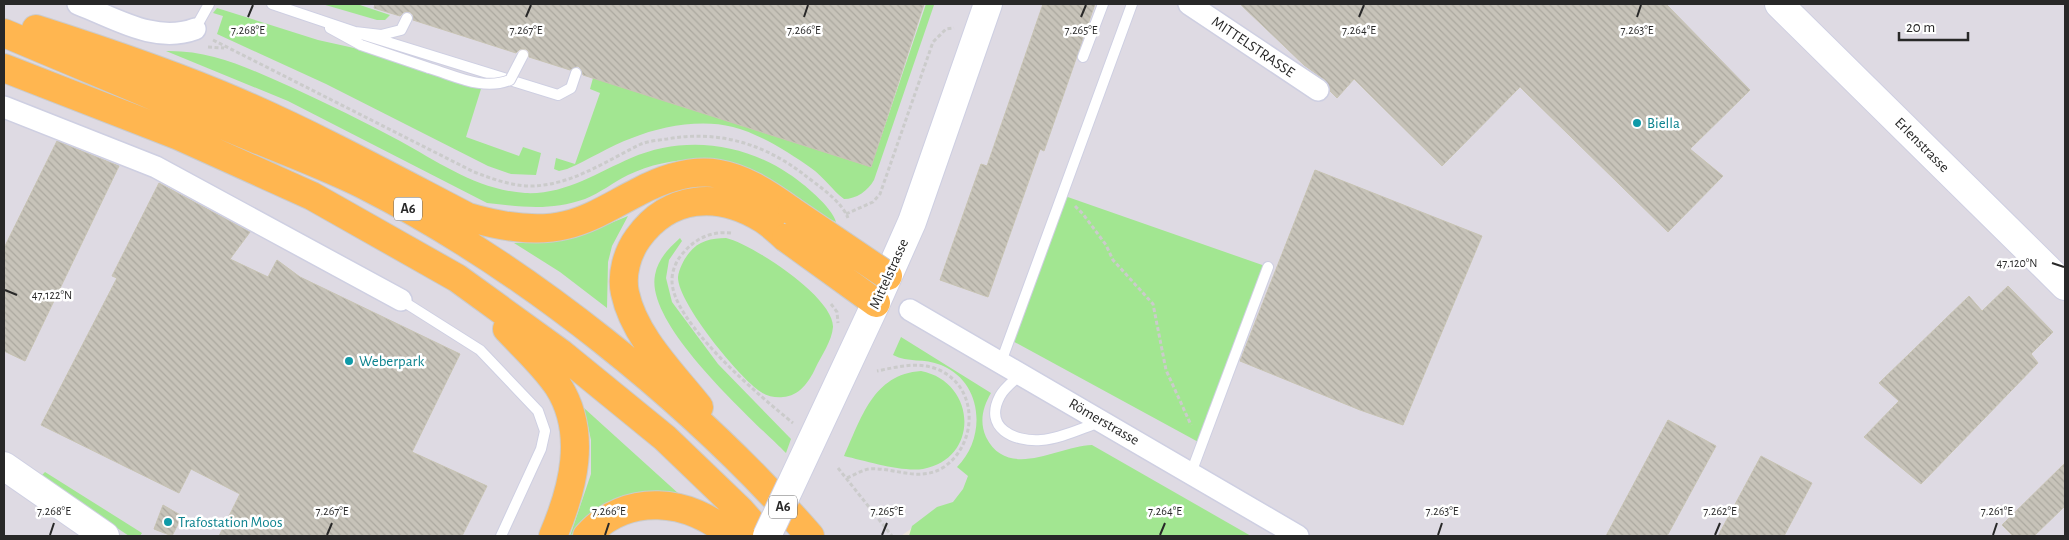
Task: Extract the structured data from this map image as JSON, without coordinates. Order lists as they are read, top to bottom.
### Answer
{
  "streets": {
    "highway": ["A6"],
    "main road": ["Erlenstrasse", "Mittelstrasse"],
    "street": ["MITTELSTRASSE", "Römerstrasse"]
  },
  "places": ["Biella", "Weberpark", "Trafostation Moos"],
  "scale_bar": "20 m",
  "coordinates": [
    "7.264°E",
    "7.263°E",
    "7.268°E",
    "7.267°E",
    "7.266°E",
    "7.265°E",
    "47.120°N",
    "47.122°N",
    "7.262°E",
    "7.261°E"
  ]
}
